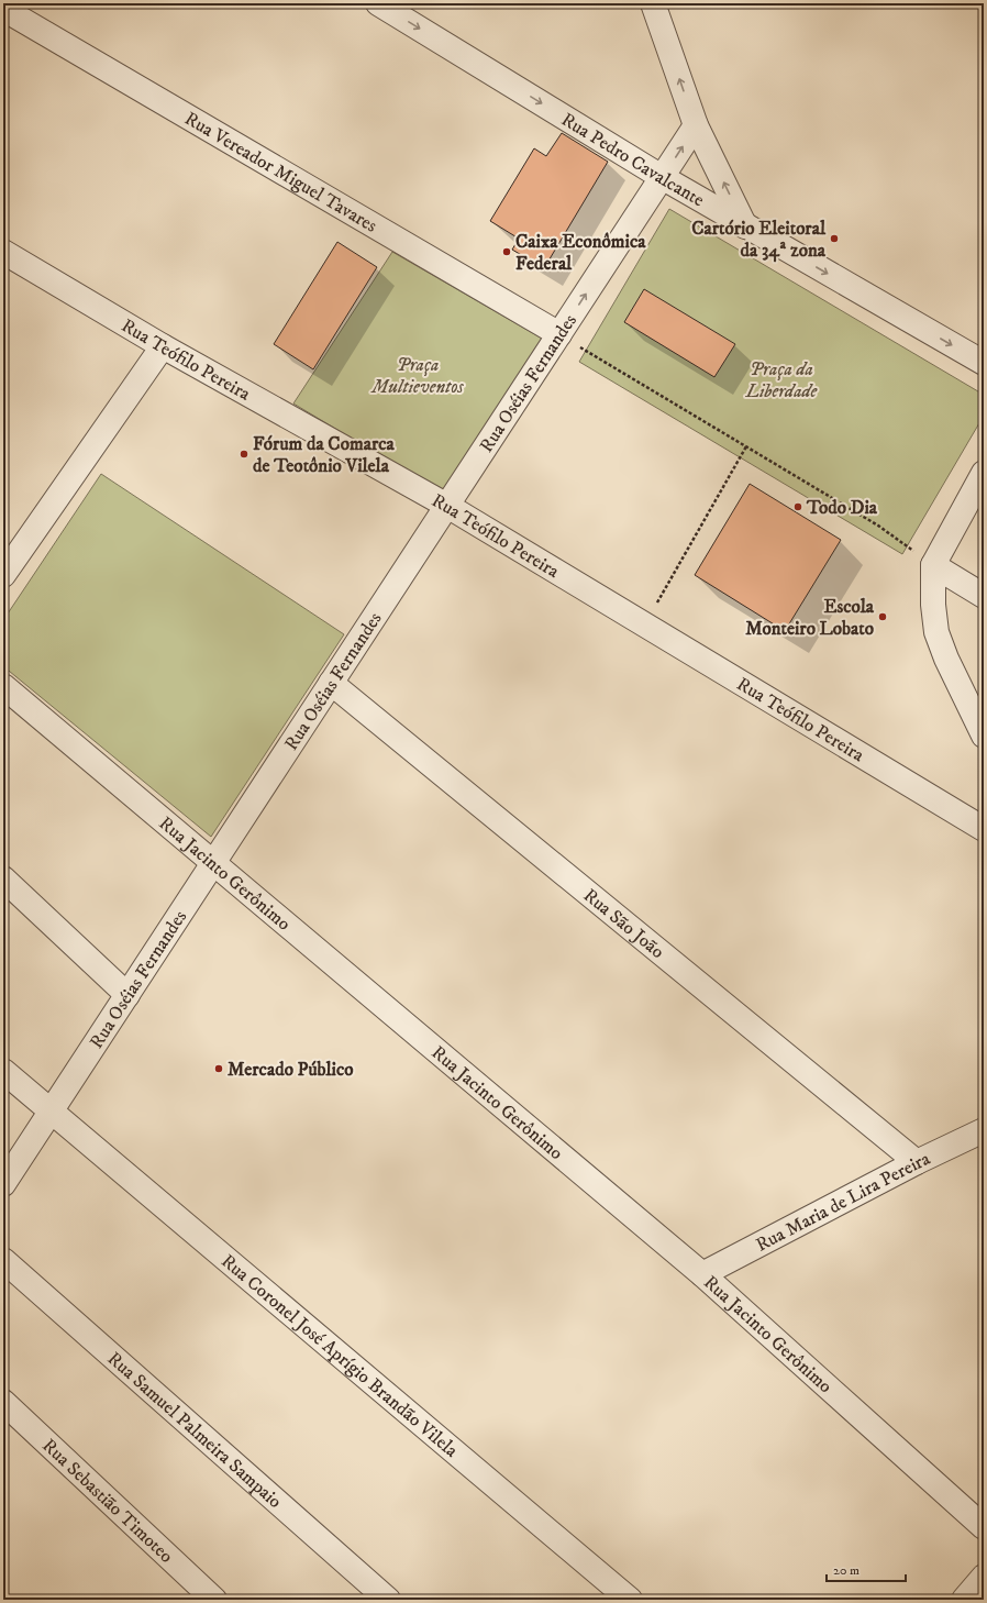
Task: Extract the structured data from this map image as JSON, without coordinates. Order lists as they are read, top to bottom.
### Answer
{
  "streets": {
    "street": [
      "Rua Pedro Cavalcante",
      "Rua Vereador Miguel Tavares",
      "Rua Teófilo Pereira",
      "Rua Oséias Fernandes",
      "Rua Jacinto Gerônimo",
      "Rua São João",
      "Rua Maria de Lira Pereira",
      "Rua Coronel José Aprígio Brandão Vilela",
      "Rua Samuel Palmeira Sampaio",
      "Rua Sebastião Timoteo"
    ]
  },
  "crossings": [
    ["Rua Pedro Cavalcante", "Rua Oséias Fernandes"],
    ["Rua Vereador Miguel Tavares", "Rua Oséias Fernandes"],
    ["Rua Teófilo Pereira", "Rua Oséias Fernandes"],
    ["Rua Oséias Fernandes", "Rua Jacinto Gerônimo"],
    ["Rua Oséias Fernandes", "Rua São João"],
    ["Rua Oséias Fernandes", "Rua Coronel José Aprígio Brandão Vilela"],
    ["Rua Jacinto Gerônimo", "Rua Maria de Lira Pereira"],
    ["Rua São João", "Rua Maria de Lira Pereira"]
  ],
  "one_way": ["Rua Pedro Cavalcante"],
  "parks": ["Praça Multieventos", "Praça da Liberdade"],
  "places": [
    "Cartório Eleitoral da 34ª zona",
    "Caixa Econômica Federal",
    "Fórum da Comarca de Teotônio Vilela",
    "Todo Dia",
    "Escola Monteiro Lobato",
    "Mercado Público"
  ],
  "scale_bar": "20 m"
}
